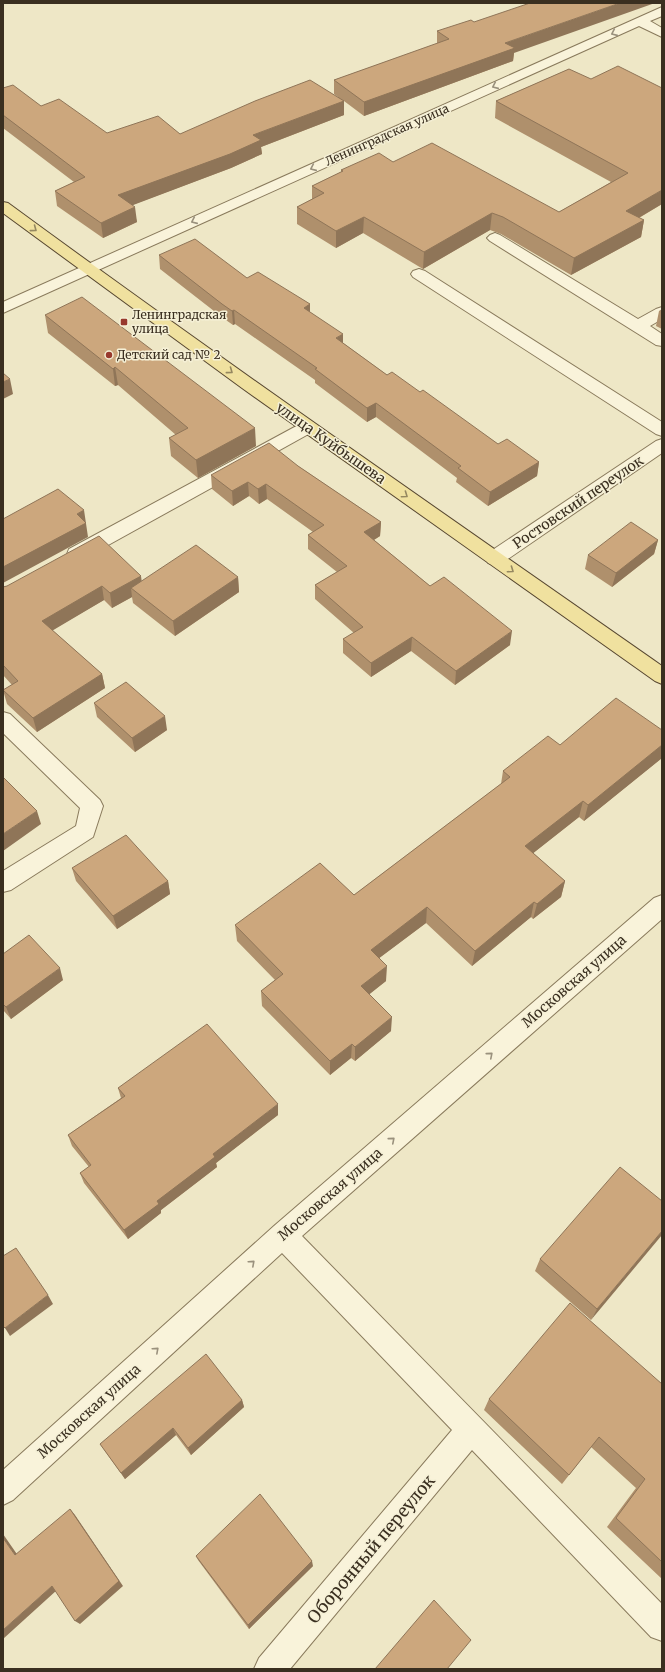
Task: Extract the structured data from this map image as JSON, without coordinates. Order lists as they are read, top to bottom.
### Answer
{
  "streets": {
    "main road": ["улица Куйбышева"],
    "street": [
      "Ленинградская улица",
      "Ростовский переулок",
      "Московская улица",
      "Оборонный переулок"
    ]
  },
  "crossings": [
    ["Ленинградская улица", "улица Куйбышева"],
    ["улица Куйбышева", "Ростовский переулок"]
  ],
  "one_way": ["Ленинградская улица", "улица Куйбышева", "Московская улица"],
  "places": {
    "transit": ["Ленинградская улица"],
    "other": ["Детский сад № 2"]
  }
}
